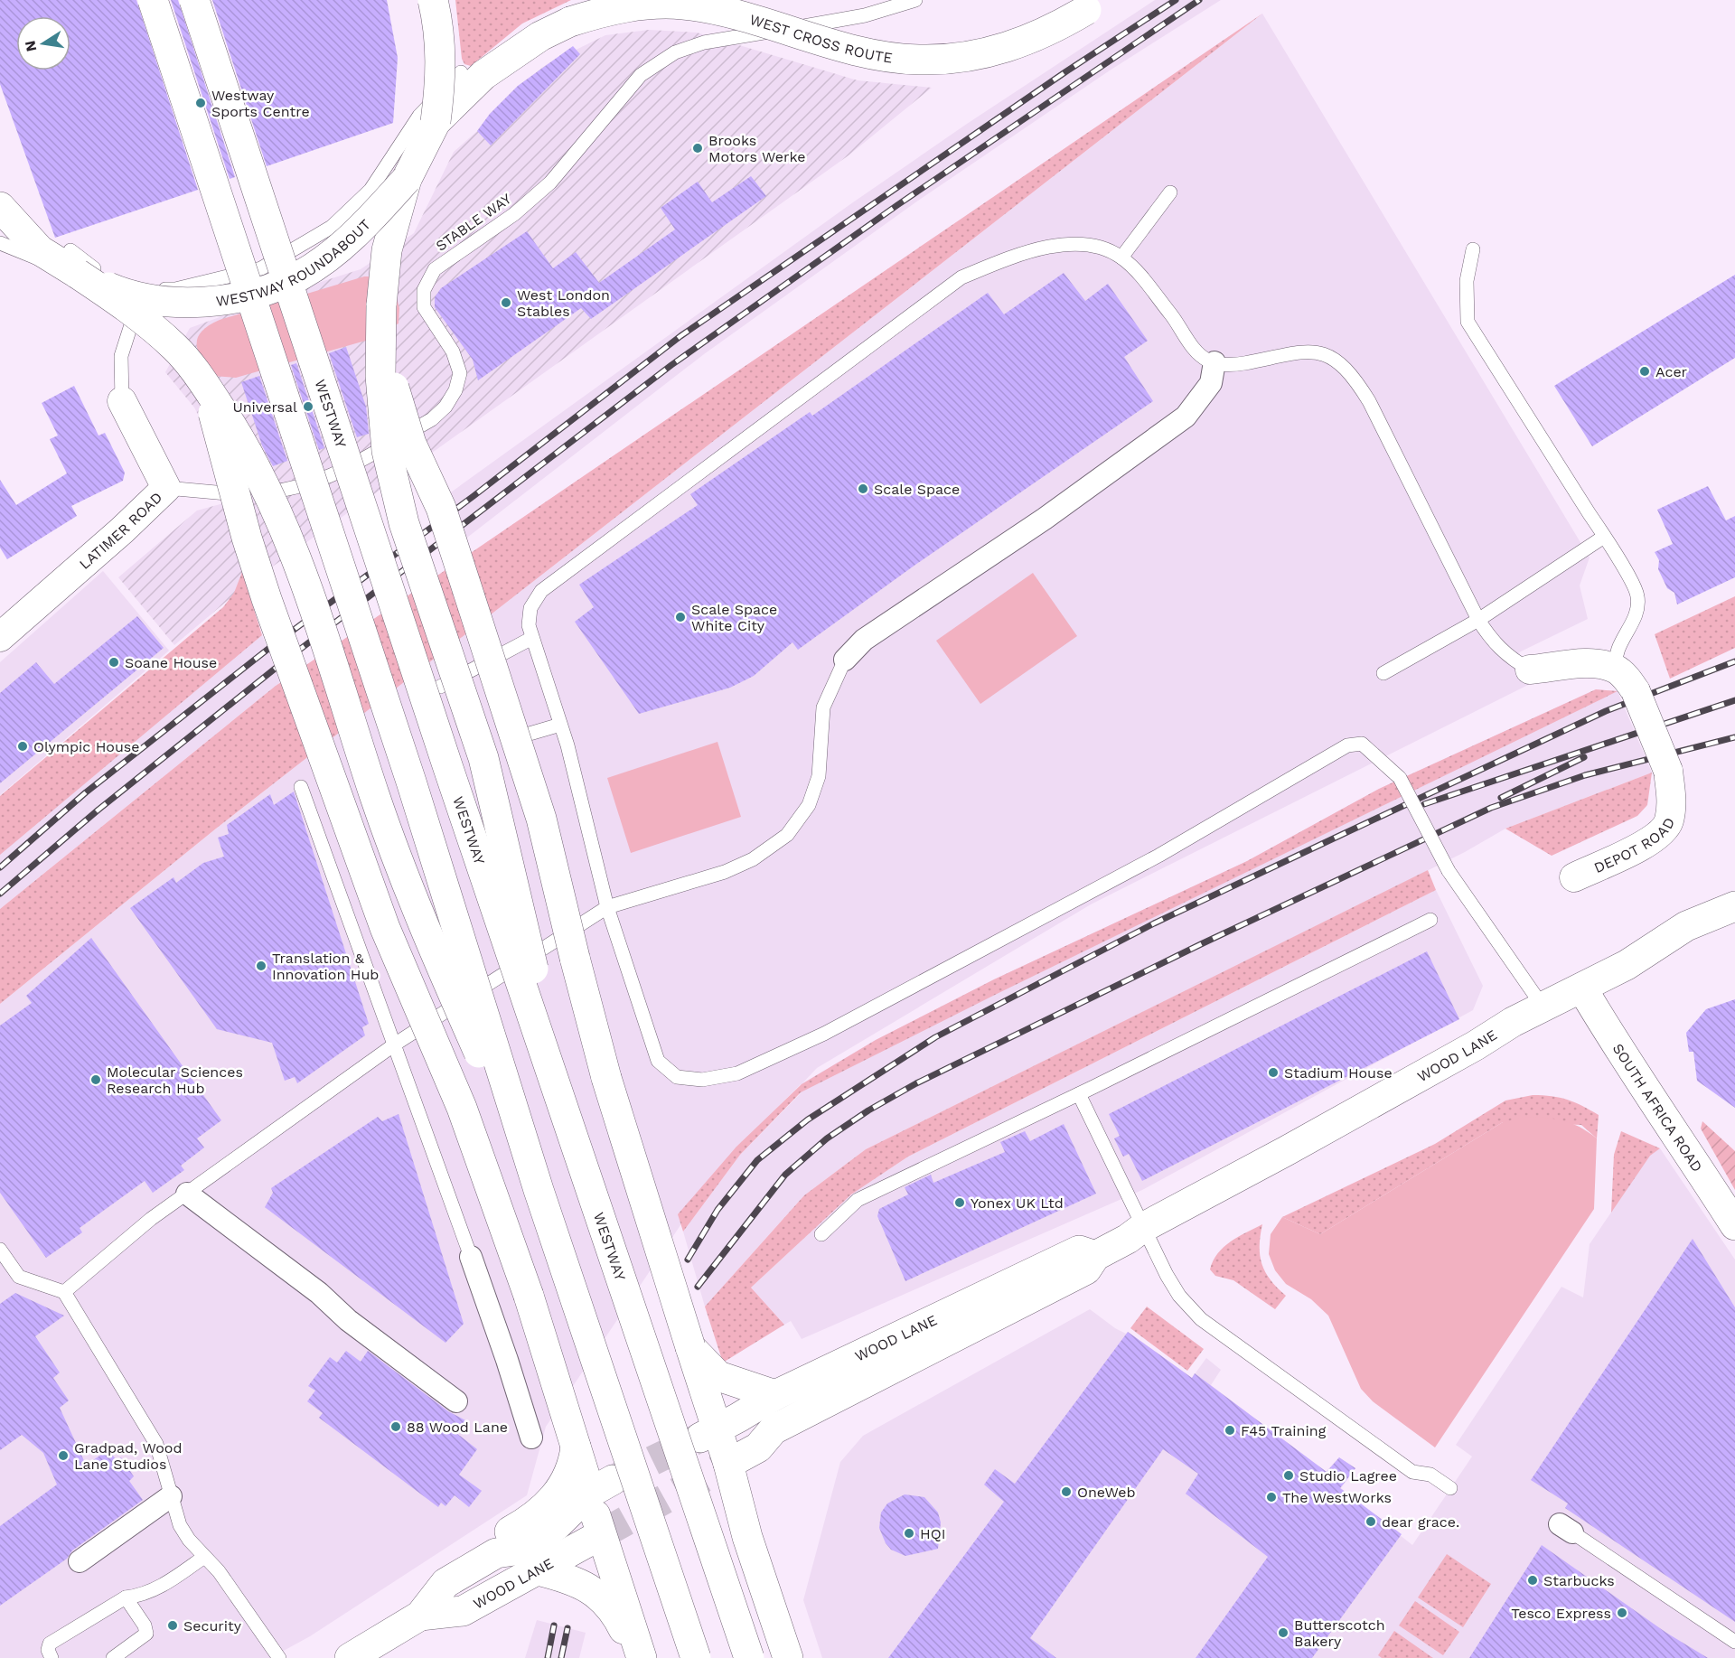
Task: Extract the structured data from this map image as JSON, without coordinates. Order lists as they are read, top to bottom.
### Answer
{
  "streets": {
    "main road": [
      "WEST CROSS ROUTE",
      "WESTWAY ROUNDABOUT",
      "WESTWAY",
      "WOOD LANE",
      "SOUTH AFRICA ROAD"
    ],
    "street": ["LATIMER ROAD", "DEPOT ROAD"],
    "lane": ["STABLE WAY"]
  },
  "crossings": [
    ["WEST CROSS ROUTE", "WESTWAY ROUNDABOUT"],
    ["STABLE WAY", "LATIMER ROAD"],
    ["WOOD LANE", "SOUTH AFRICA ROAD"]
  ],
  "places": [
    "Westway Sports Centre",
    "Brooks Motors Werke",
    "West London Stables",
    "Acer",
    "Universal",
    "Scale Space",
    "Scale Space White City",
    "Soane House",
    "Olympic House",
    "Translation & Innovation Hub",
    "Stadium House",
    "Molecular Sciences Research Hub",
    "Yonex UK Ltd",
    "88 Wood Lane",
    "F45 Training",
    "Gradpad, Wood Lane Studios",
    "Studio Lagree",
    "OneWeb",
    "The WestWorks",
    "dear grace.",
    "HQI",
    "Starbucks",
    "Tesco Express",
    "Security",
    "Butterscotch Bakery"
  ],
  "north": "left"
}
